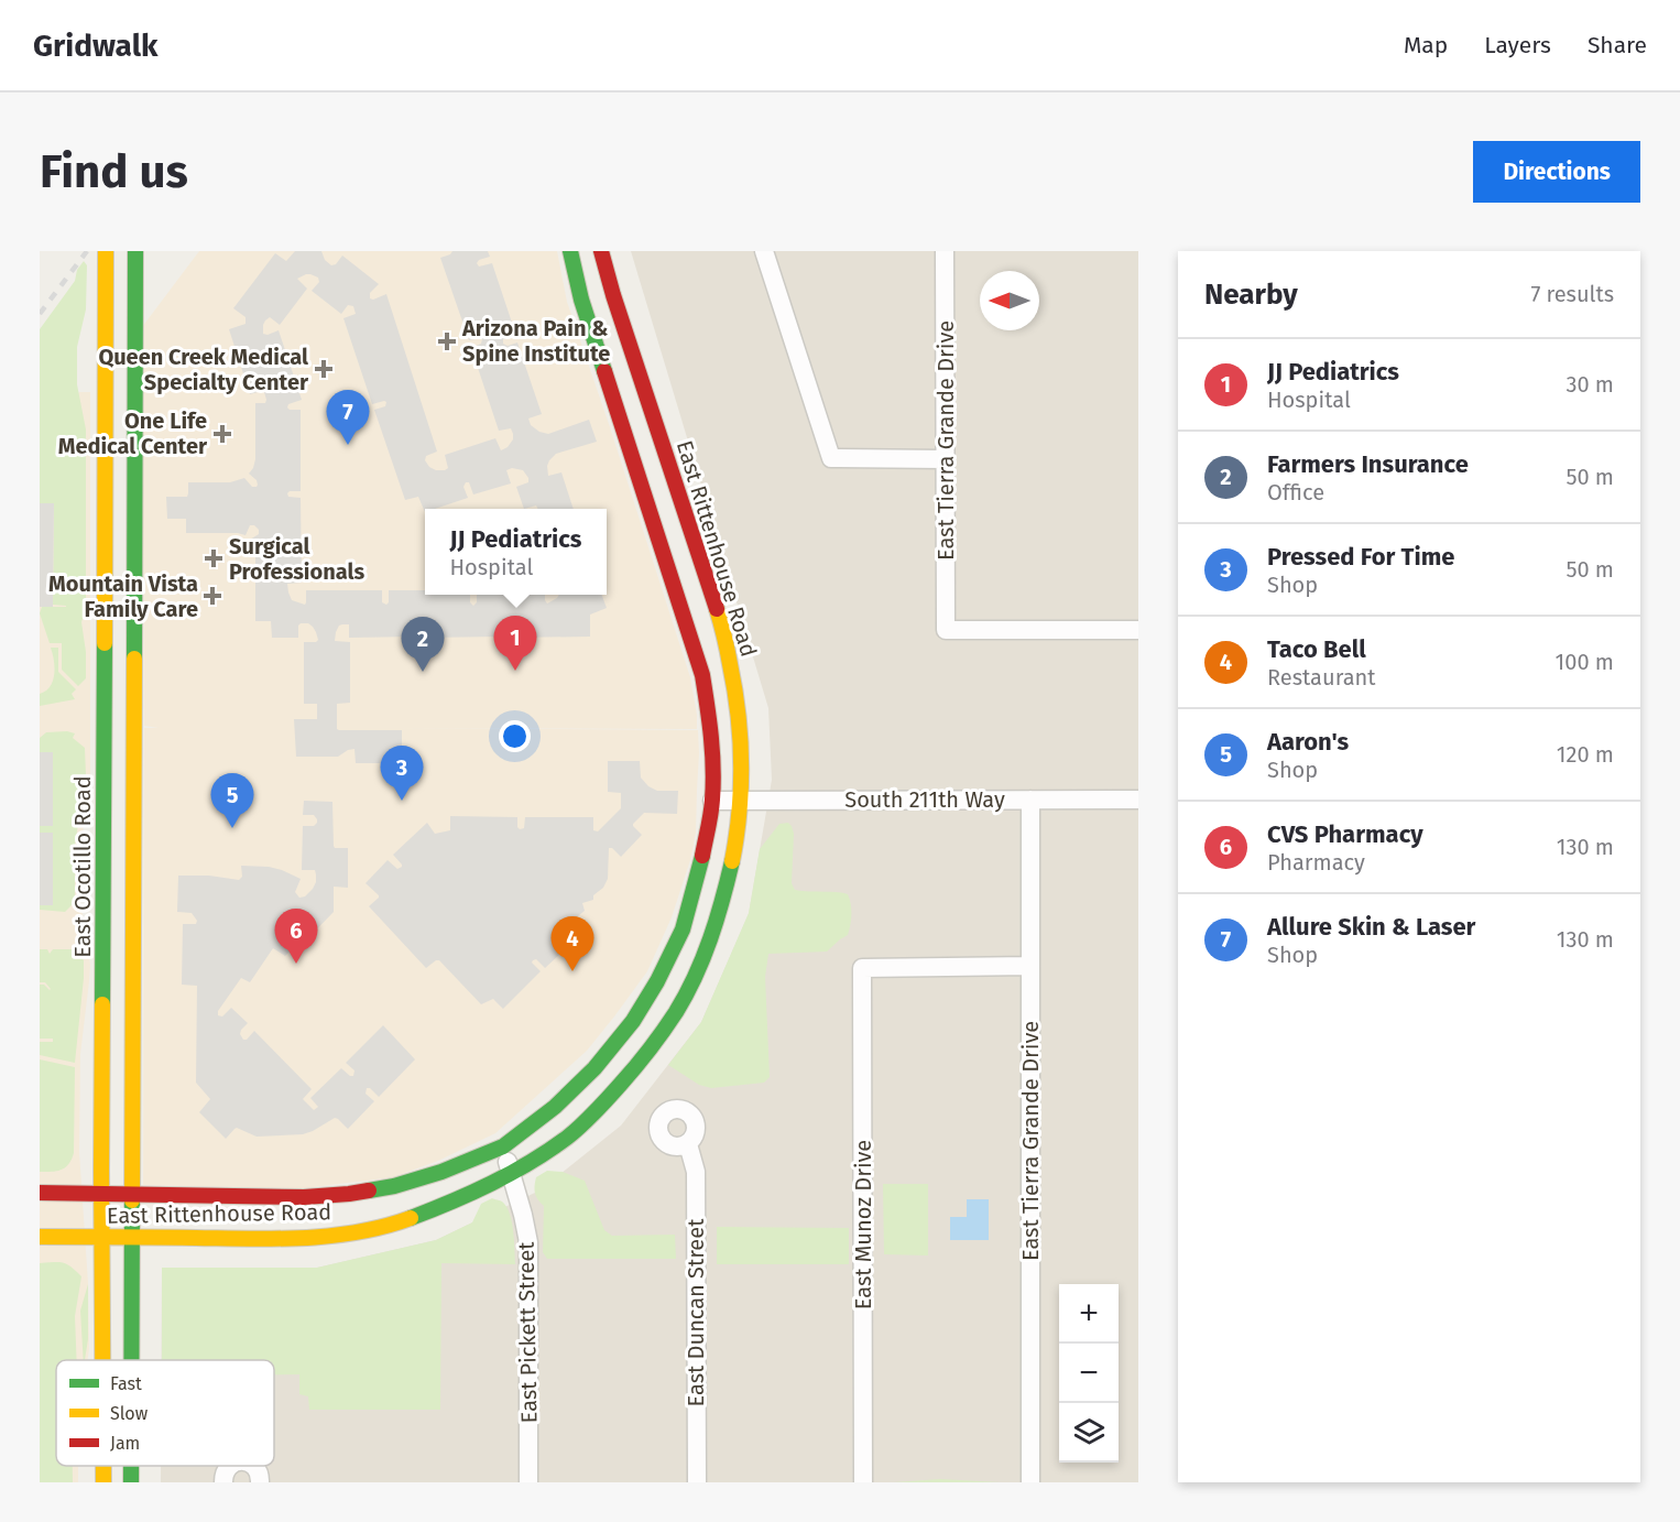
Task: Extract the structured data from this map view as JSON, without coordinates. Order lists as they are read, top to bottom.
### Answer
{
  "streets": {
    "main road": ["East Rittenhouse Road", "East Ocotillo Road"],
    "street": [
      "East Tierra Grande Drive",
      "South 211th Way",
      "East Munoz Drive",
      "East Duncan Street",
      "East Pickett Street"
    ]
  },
  "crossings": [
    ["East Tierra Grande Drive", "South 211th Way"],
    ["East Tierra Grande Drive", "East Munoz Drive"],
    ["East Rittenhouse Road", "South 211th Way"],
    ["East Rittenhouse Road", "East Ocotillo Road"],
    ["East Rittenhouse Road", "East Pickett Street"]
  ],
  "places": {
    "health": [
      "Arizona Pain & Spine Institute",
      "Queen Creek Medical Specialty Center",
      "One Life Medical Center",
      "Surgical Professionals",
      "Mountain Vista Family Care"
    ]
  },
  "legend": ["Fast", "Slow", "Jam"],
  "north": "left",
  "page": {
    "header": "Gridwalk",
    "nav": ["Map", "Layers", "Share"],
    "buttons": "Directions",
    "title": "Find us",
    "heading": ["Nearby", "7 results"],
    "list": [
      {
        "mark": "1",
        "name": "JJ Pediatrics",
        "note": "Hospital",
        "value": "30 m"
      },
      {
        "mark": "2",
        "name": "Farmers Insurance",
        "note": "Office",
        "value": "50 m"
      },
      {
        "mark": "3",
        "name": "Pressed For Time",
        "note": "Shop",
        "value": "50 m"
      },
      {
        "mark": "4",
        "name": "Taco Bell",
        "note": "Restaurant",
        "value": "100 m"
      },
      {
        "mark": "5",
        "name": "Aaron's",
        "note": "Shop",
        "value": "120 m"
      },
      {
        "mark": "6",
        "name": "CVS Pharmacy",
        "note": "Pharmacy",
        "value": "130 m"
      },
      {
        "mark": "7",
        "name": "Allure Skin & Laser",
        "note": "Shop",
        "value": "130 m"
      }
    ],
    "pins": [
      "7",
      "1",
      "2",
      "3",
      "5",
      "6",
      "4"
    ],
    "popup": ["JJ Pediatrics", "Hospital"],
    "map_buttons": ["+", "−"]
  }
}
